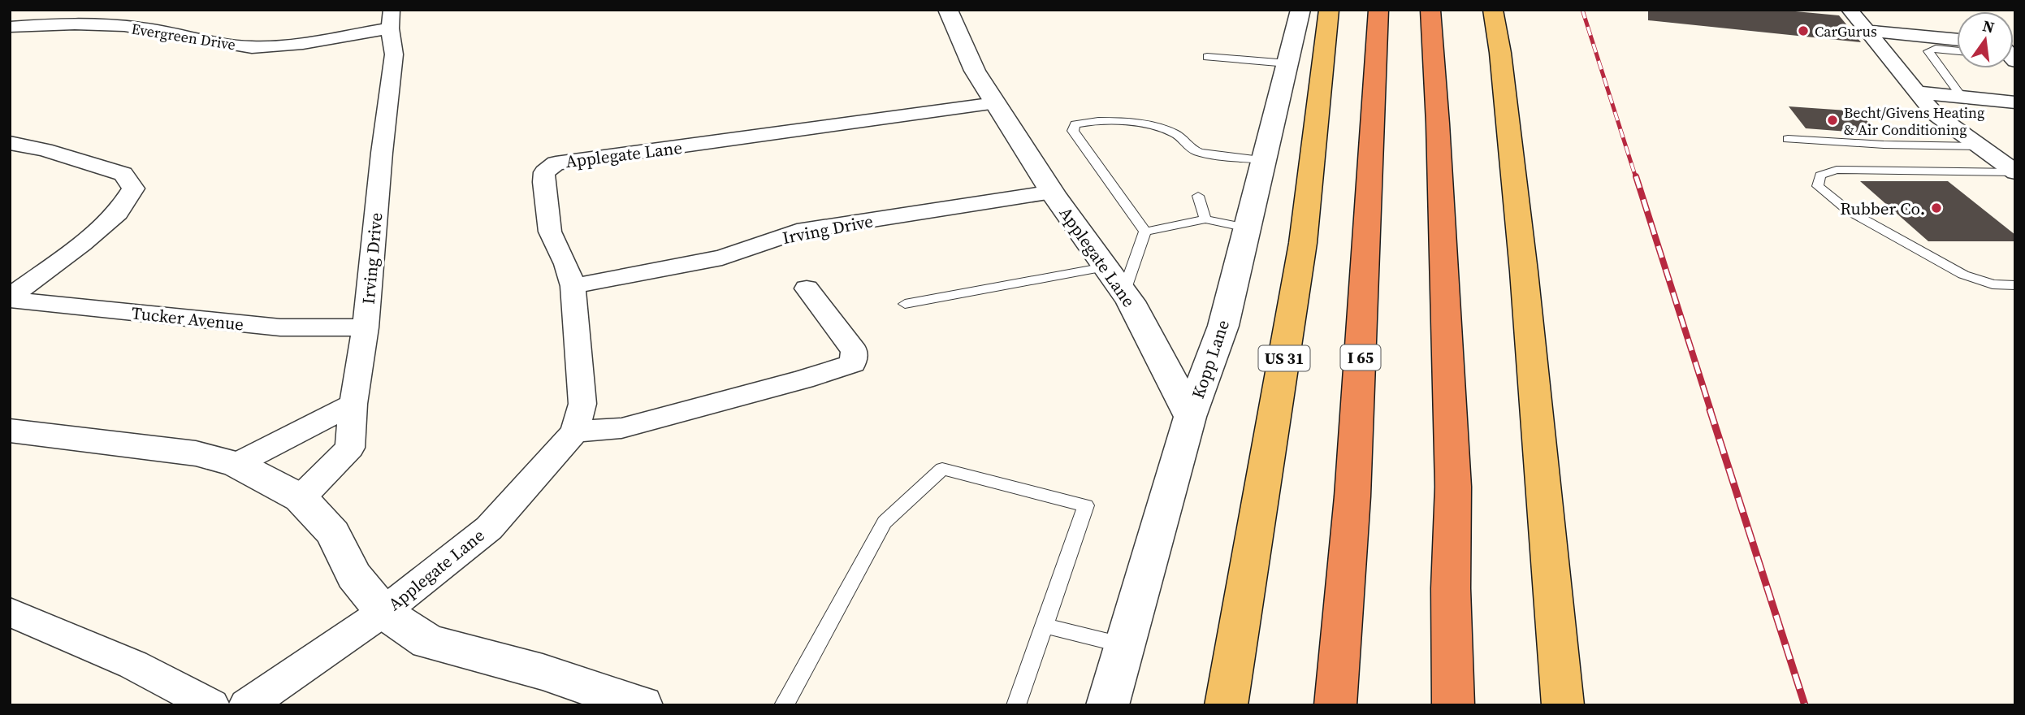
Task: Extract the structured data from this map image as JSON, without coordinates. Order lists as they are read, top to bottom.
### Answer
{
  "streets": {
    "highway": ["I 65"],
    "main road": ["US 31"],
    "street": [
      "Evergreen Drive",
      "Applegate Lane",
      "Irving Drive",
      "Tucker Avenue",
      "Kopp Lane"
    ]
  },
  "crossings": [
    ["Evergreen Drive", "Irving Drive"],
    ["Applegate Lane", "Irving Drive"],
    ["Applegate Lane", "Kopp Lane"],
    ["Irving Drive", "Tucker Avenue"]
  ],
  "places": ["CarGurus", "Becht/Givens Heating & Air Conditioning", "Rubber Co."],
  "north": "top"
}
